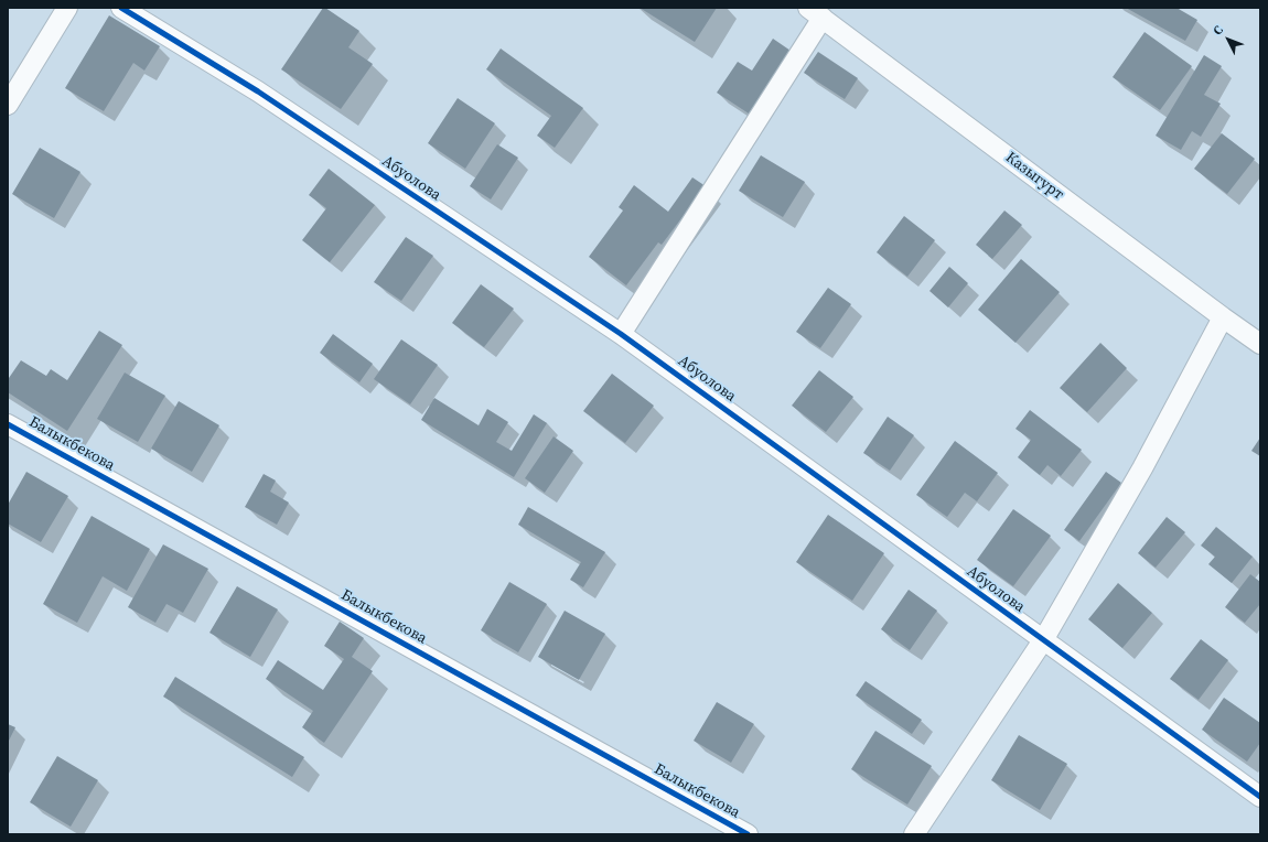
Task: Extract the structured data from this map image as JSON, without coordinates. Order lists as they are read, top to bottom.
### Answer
{
  "streets": {
    "street": ["Казыгурт", "Абуолова", "Балыкбекова"]
  },
  "north": "top left"
}
